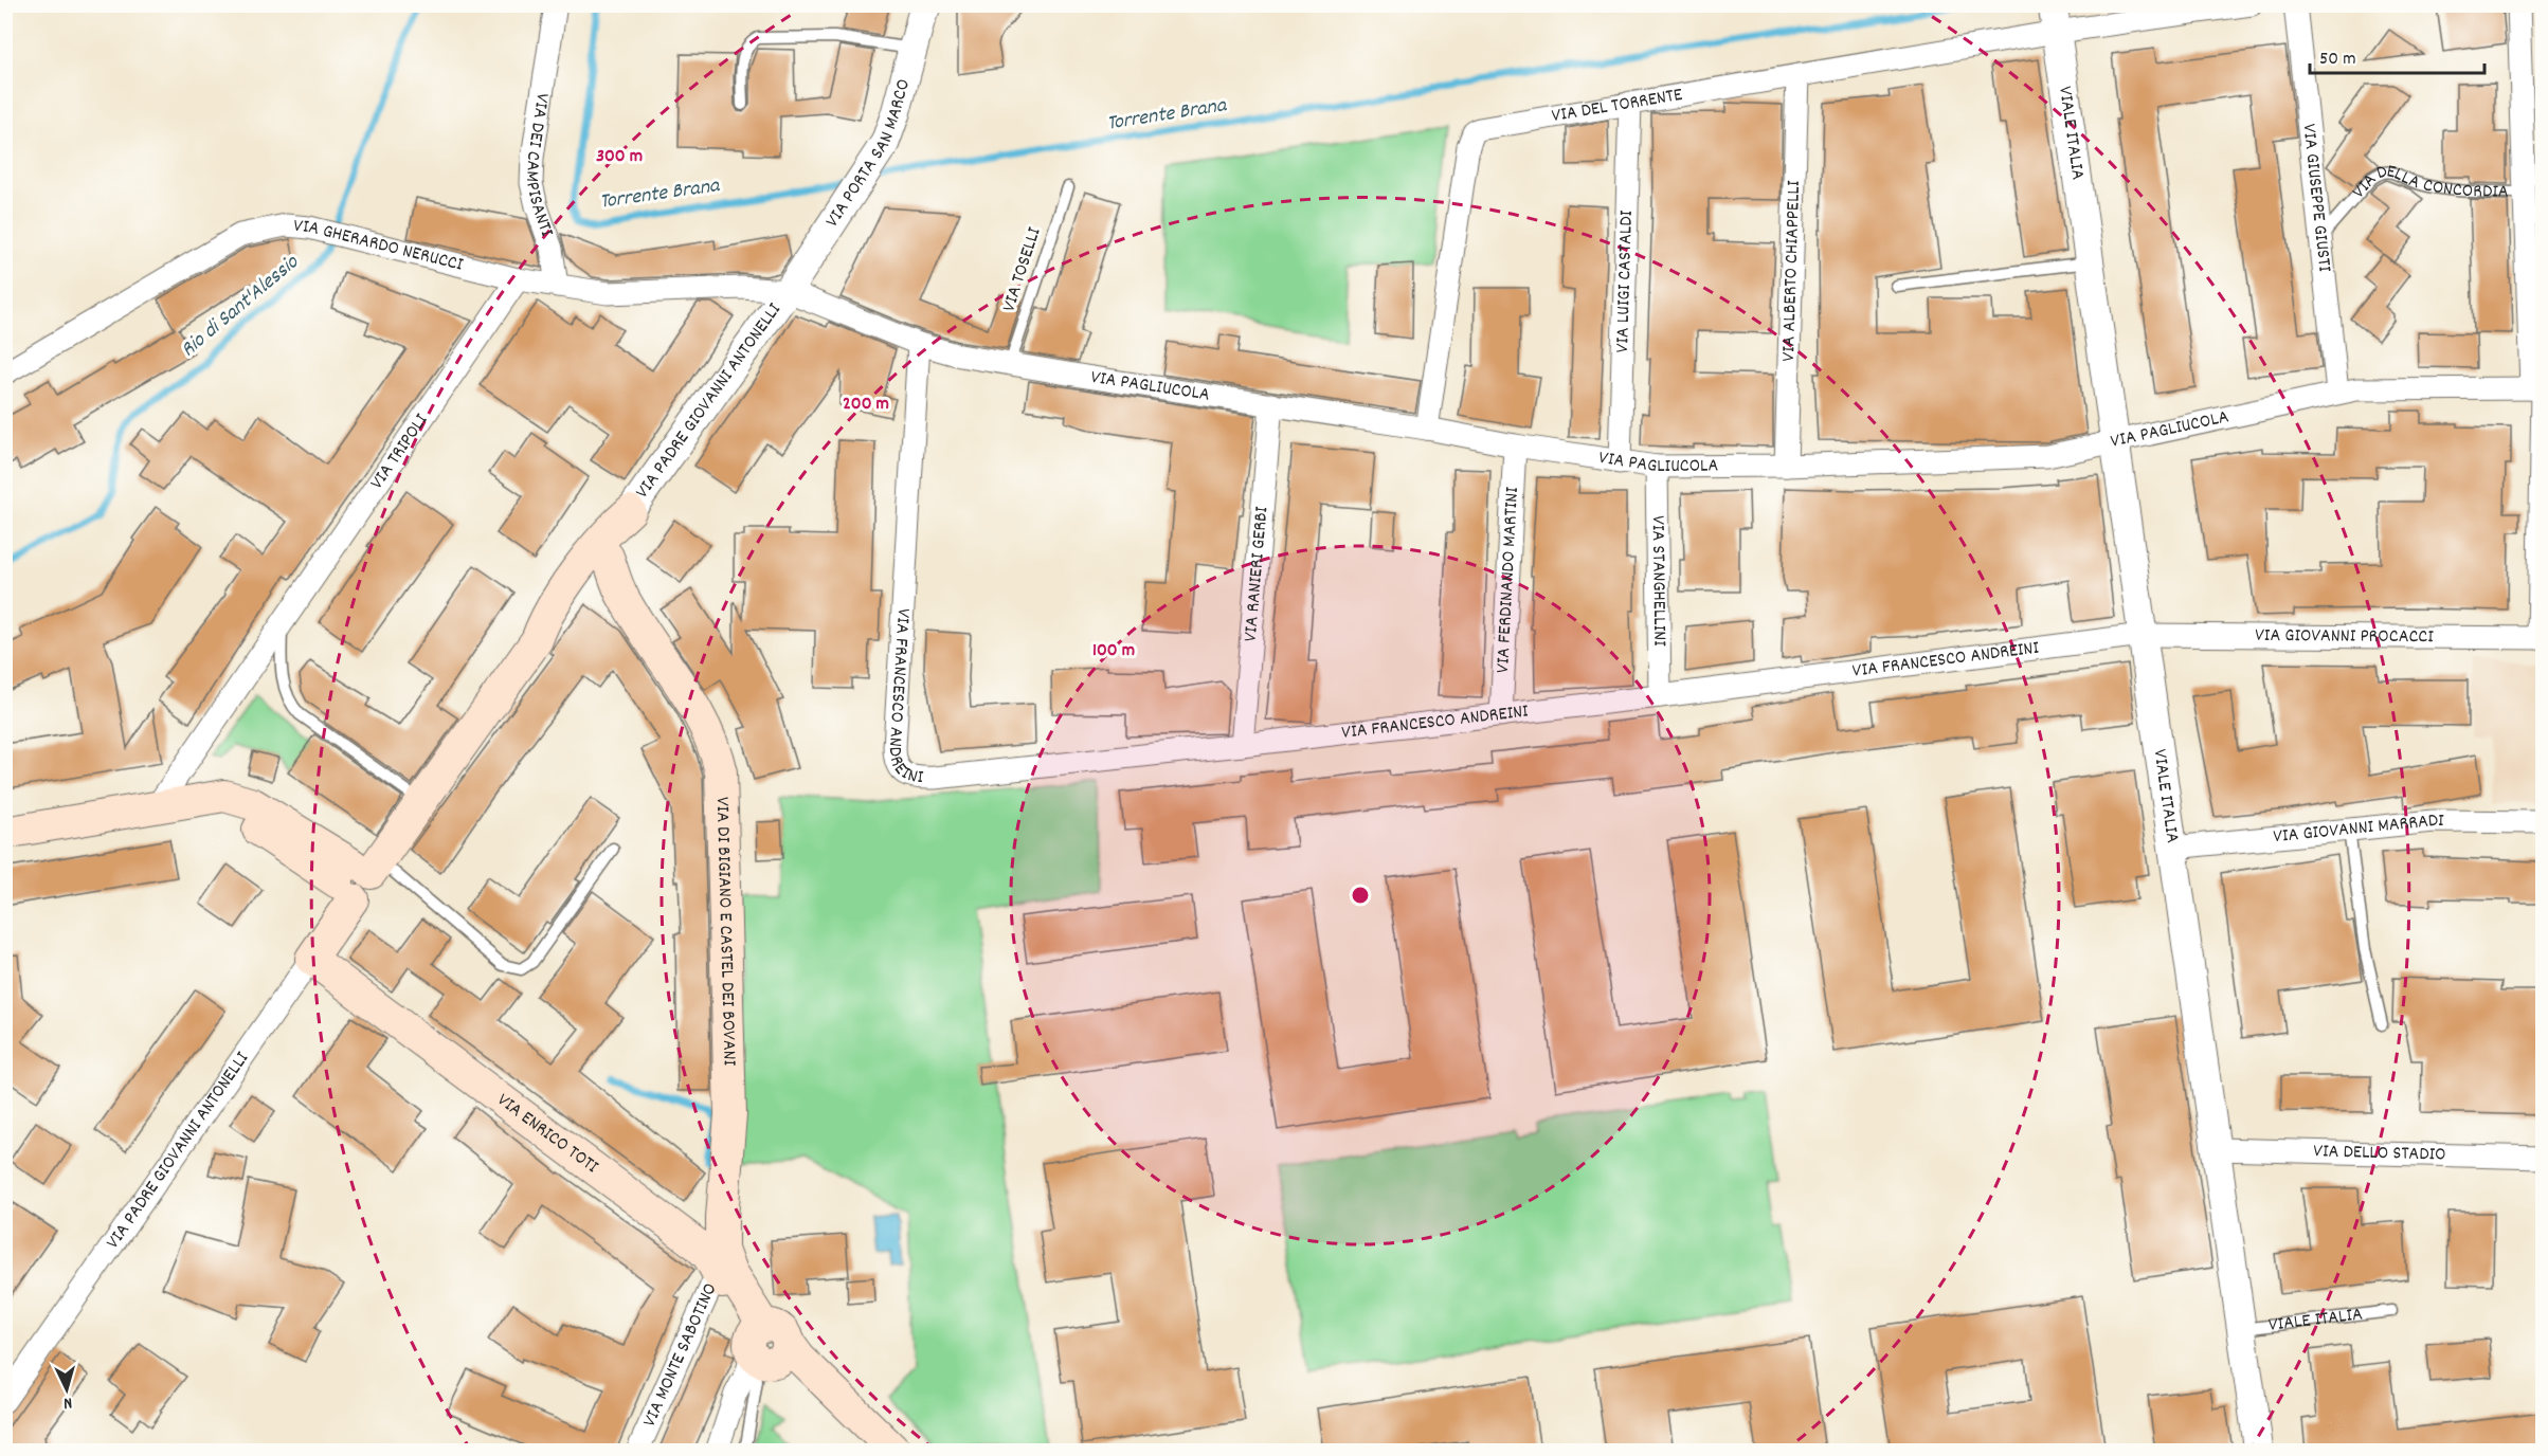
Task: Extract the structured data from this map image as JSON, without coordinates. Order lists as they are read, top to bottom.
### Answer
{
  "streets": {
    "main road": ["VIA PADRE GIOVANNI ANTONELLI", "VIA DI BIGIANO E CASTEL DEI BOVANI", "VIA ENRICO TOTI"],
    "street": [
      "VIA DEL TORRENTE",
      "VIALE ITALIA",
      "VIA PORTA SAN MARCO",
      "VIA DEI CAMPISANTI",
      "VIA GIUSEPPE GIUSTI",
      "VIA DELLA CONCORDIA",
      "VIA GHERARDO NERUCCI",
      "VIA ALBERTO CHIAPPELLI",
      "VIA LUIGI CASTALDI",
      "VIA PAGLIUCOLA",
      "VIA TRIPOLI",
      "VIA RANIERI GERBI",
      "VIA FERDINANDO MARTINI",
      "VIA STANGHELLINI",
      "VIA GIOVANNI PROCACCI",
      "VIA FRANCESCO ANDREINI",
      "VIA GIOVANNI MARRADI",
      "VIA DELLO STADIO",
      "VIA MONTE SABOTINO"
    ],
    "lane": ["VIA TOSELLI"]
  },
  "crossings": [
    ["VIA DEL TORRENTE", "VIALE ITALIA"],
    ["VIA DEL TORRENTE", "VIA ALBERTO CHIAPPELLI"],
    ["VIA DEL TORRENTE", "VIA LUIGI CASTALDI"],
    ["VIA DEL TORRENTE", "VIA PAGLIUCOLA"],
    ["VIALE ITALIA", "VIA PAGLIUCOLA"],
    ["VIALE ITALIA", "VIA GIOVANNI PROCACCI"],
    ["VIALE ITALIA", "VIA FRANCESCO ANDREINI"],
    ["VIALE ITALIA", "VIA GIOVANNI MARRADI"],
    ["VIALE ITALIA", "VIA DELLO STADIO"],
    ["VIA PORTA SAN MARCO", "VIA GHERARDO NERUCCI"],
    ["VIA PORTA SAN MARCO", "VIA PAGLIUCOLA"],
    ["VIA PORTA SAN MARCO", "VIA PADRE GIOVANNI ANTONELLI"],
    ["VIA DEI CAMPISANTI", "VIA GHERARDO NERUCCI"],
    ["VIA GIUSEPPE GIUSTI", "VIA DELLA CONCORDIA"],
    ["VIA GIUSEPPE GIUSTI", "VIA PAGLIUCOLA"],
    ["VIA DELLA CONCORDIA", "VIA PAGLIUCOLA"],
    ["VIA DELLA CONCORDIA", "VIA GIOVANNI PROCACCI"],
    ["VIA GHERARDO NERUCCI", "VIA PAGLIUCOLA"],
    ["VIA GHERARDO NERUCCI", "VIA PADRE GIOVANNI ANTONELLI"],
    ["VIA GHERARDO NERUCCI", "VIA TRIPOLI"],
    ["VIA TOSELLI", "VIA PAGLIUCOLA"],
    ["VIA ALBERTO CHIAPPELLI", "VIA PAGLIUCOLA"],
    ["VIA LUIGI CASTALDI", "VIA PAGLIUCOLA"],
    ["VIA PAGLIUCOLA", "VIA PADRE GIOVANNI ANTONELLI"],
    ["VIA PAGLIUCOLA", "VIA RANIERI GERBI"],
    ["VIA PAGLIUCOLA", "VIA FERDINANDO MARTINI"],
    ["VIA PAGLIUCOLA", "VIA STANGHELLINI"],
    ["VIA PAGLIUCOLA", "VIA FRANCESCO ANDREINI"],
    ["VIA PADRE GIOVANNI ANTONELLI", "VIA ENRICO TOTI"],
    ["VIA RANIERI GERBI", "VIA FRANCESCO ANDREINI"],
    ["VIA FERDINANDO MARTINI", "VIA FRANCESCO ANDREINI"],
    ["VIA STANGHELLINI", "VIA FRANCESCO ANDREINI"],
    ["VIA GIOVANNI PROCACCI", "VIA FRANCESCO ANDREINI"],
    ["VIA DI BIGIANO E CASTEL DEI BOVANI", "VIA ENRICO TOTI"],
    ["VIA DI BIGIANO E CASTEL DEI BOVANI", "VIA MONTE SABOTINO"],
    ["VIA ENRICO TOTI", "VIA MONTE SABOTINO"]
  ],
  "water": ["Torrente Brana", "Rio di Sant'Alessio"],
  "scale_bar": "50 m",
  "north": "bottom",
  "rings": ["300 m", "200 m", "100 m"]
}
